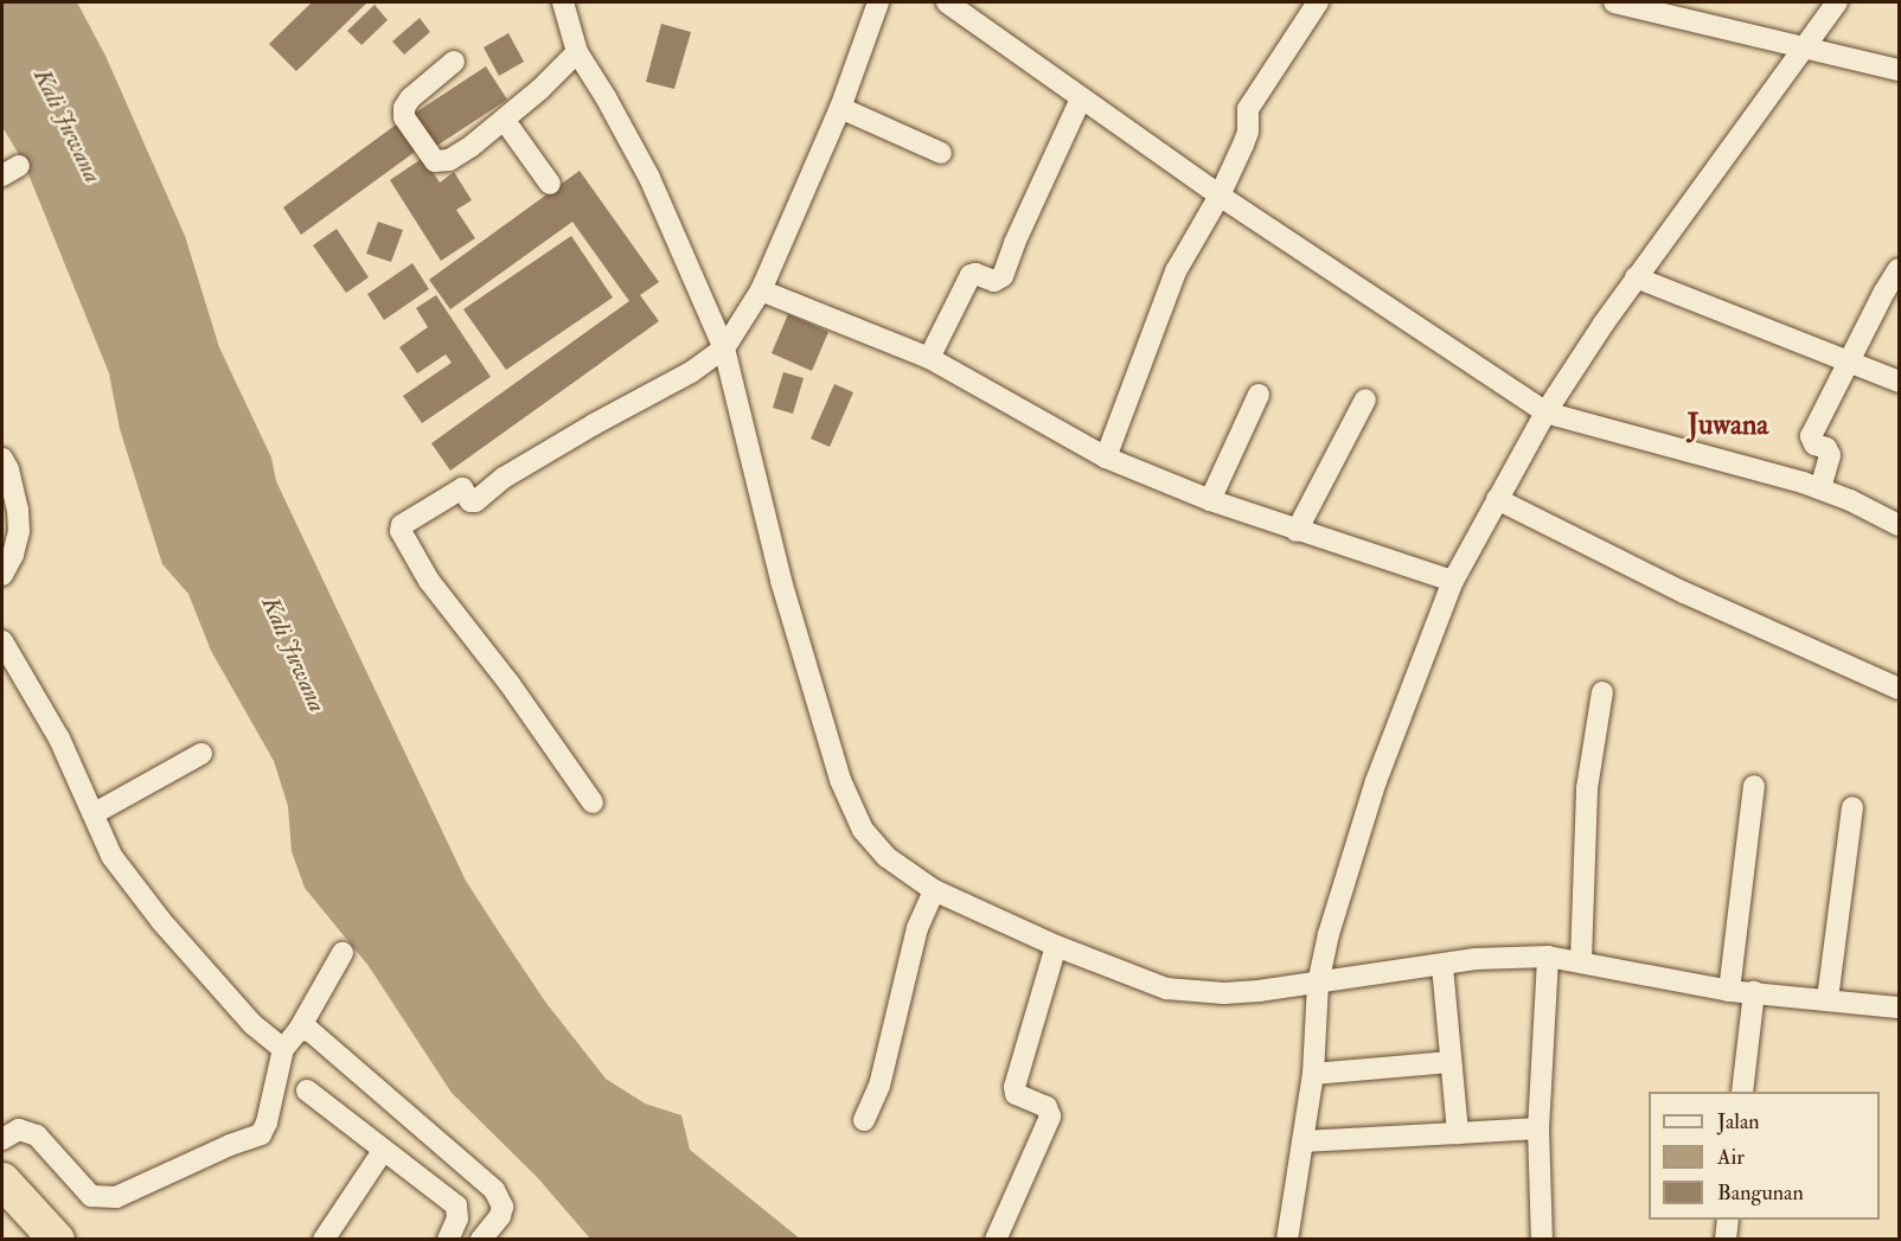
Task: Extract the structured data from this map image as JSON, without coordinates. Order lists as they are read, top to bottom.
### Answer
{
  "districts": ["Juwana"],
  "water": ["Kali Juwana"],
  "legend": ["Jalan", "Air", "Bangunan"]
}
